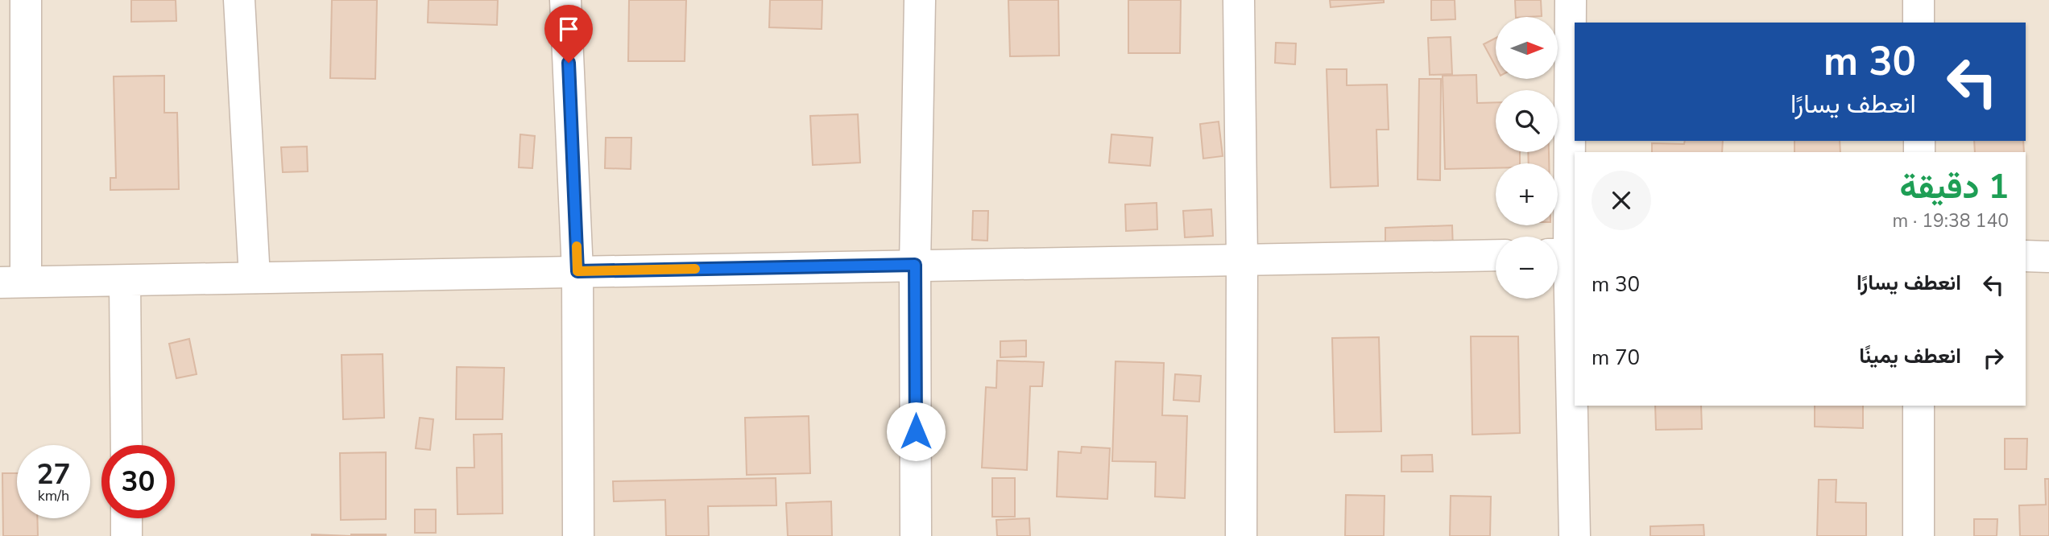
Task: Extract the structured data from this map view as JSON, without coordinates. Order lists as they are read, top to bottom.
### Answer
{
  "north": "right",
  "page": {
    "map_buttons": ["+", "−"],
    "turn": ["30 m", "انعطف يسارًا"],
    "heading": ["1 دقيقة", "140 m · 19:38"],
    "list": [
      {
        "name": "انعطف يسارًا",
        "value": "30 m"
      },
      {
        "name": "انعطف يمينًا",
        "value": "70 m"
      }
    ],
    "speed": "27 km/h",
    "limit": "30"
  }
}
